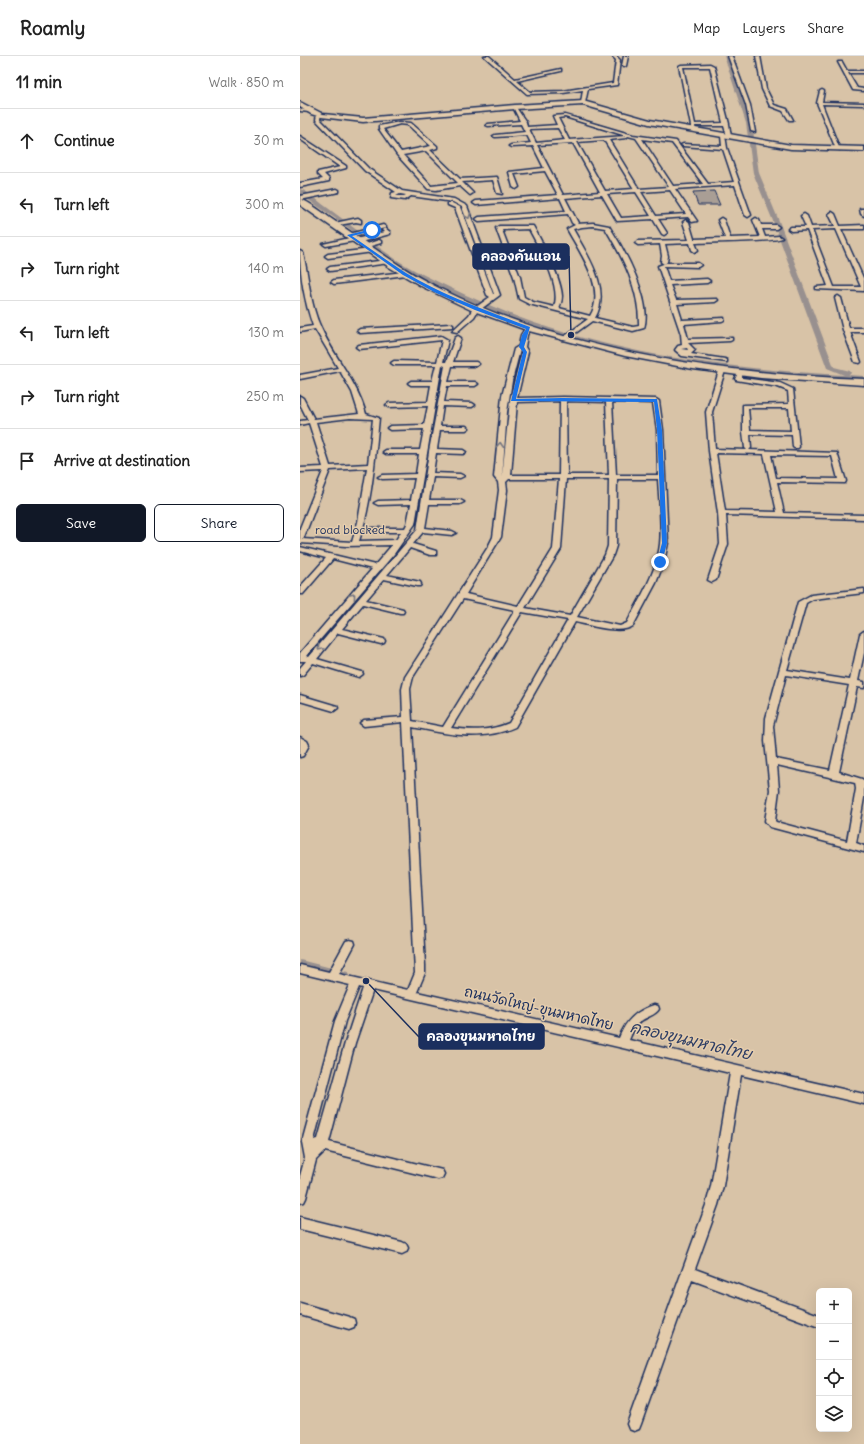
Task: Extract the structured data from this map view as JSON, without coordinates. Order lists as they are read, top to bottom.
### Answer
{
  "streets": {
    "street": ["road blocked", "ถนนวัดใหญ่-ขุนมหาดไทย"]
  },
  "water": ["คลองขุนมหาดไทย"],
  "places": ["คลองคันแอน", "คลองขุนมหาดไทย"],
  "page": {
    "header": "Roamly",
    "nav": ["Map", "Layers", "Share"],
    "heading": ["11 min", "Walk · 850 m"],
    "list": [
      ["Continue", "30 m"],
      ["Turn left", "300 m"],
      ["Turn right", "140 m"],
      ["Turn left", "130 m"],
      ["Turn right", "250 m"],
      "Arrive at destination"
    ],
    "buttons": ["Save", "Share"],
    "map_buttons": ["+", "−"]
  }
}
